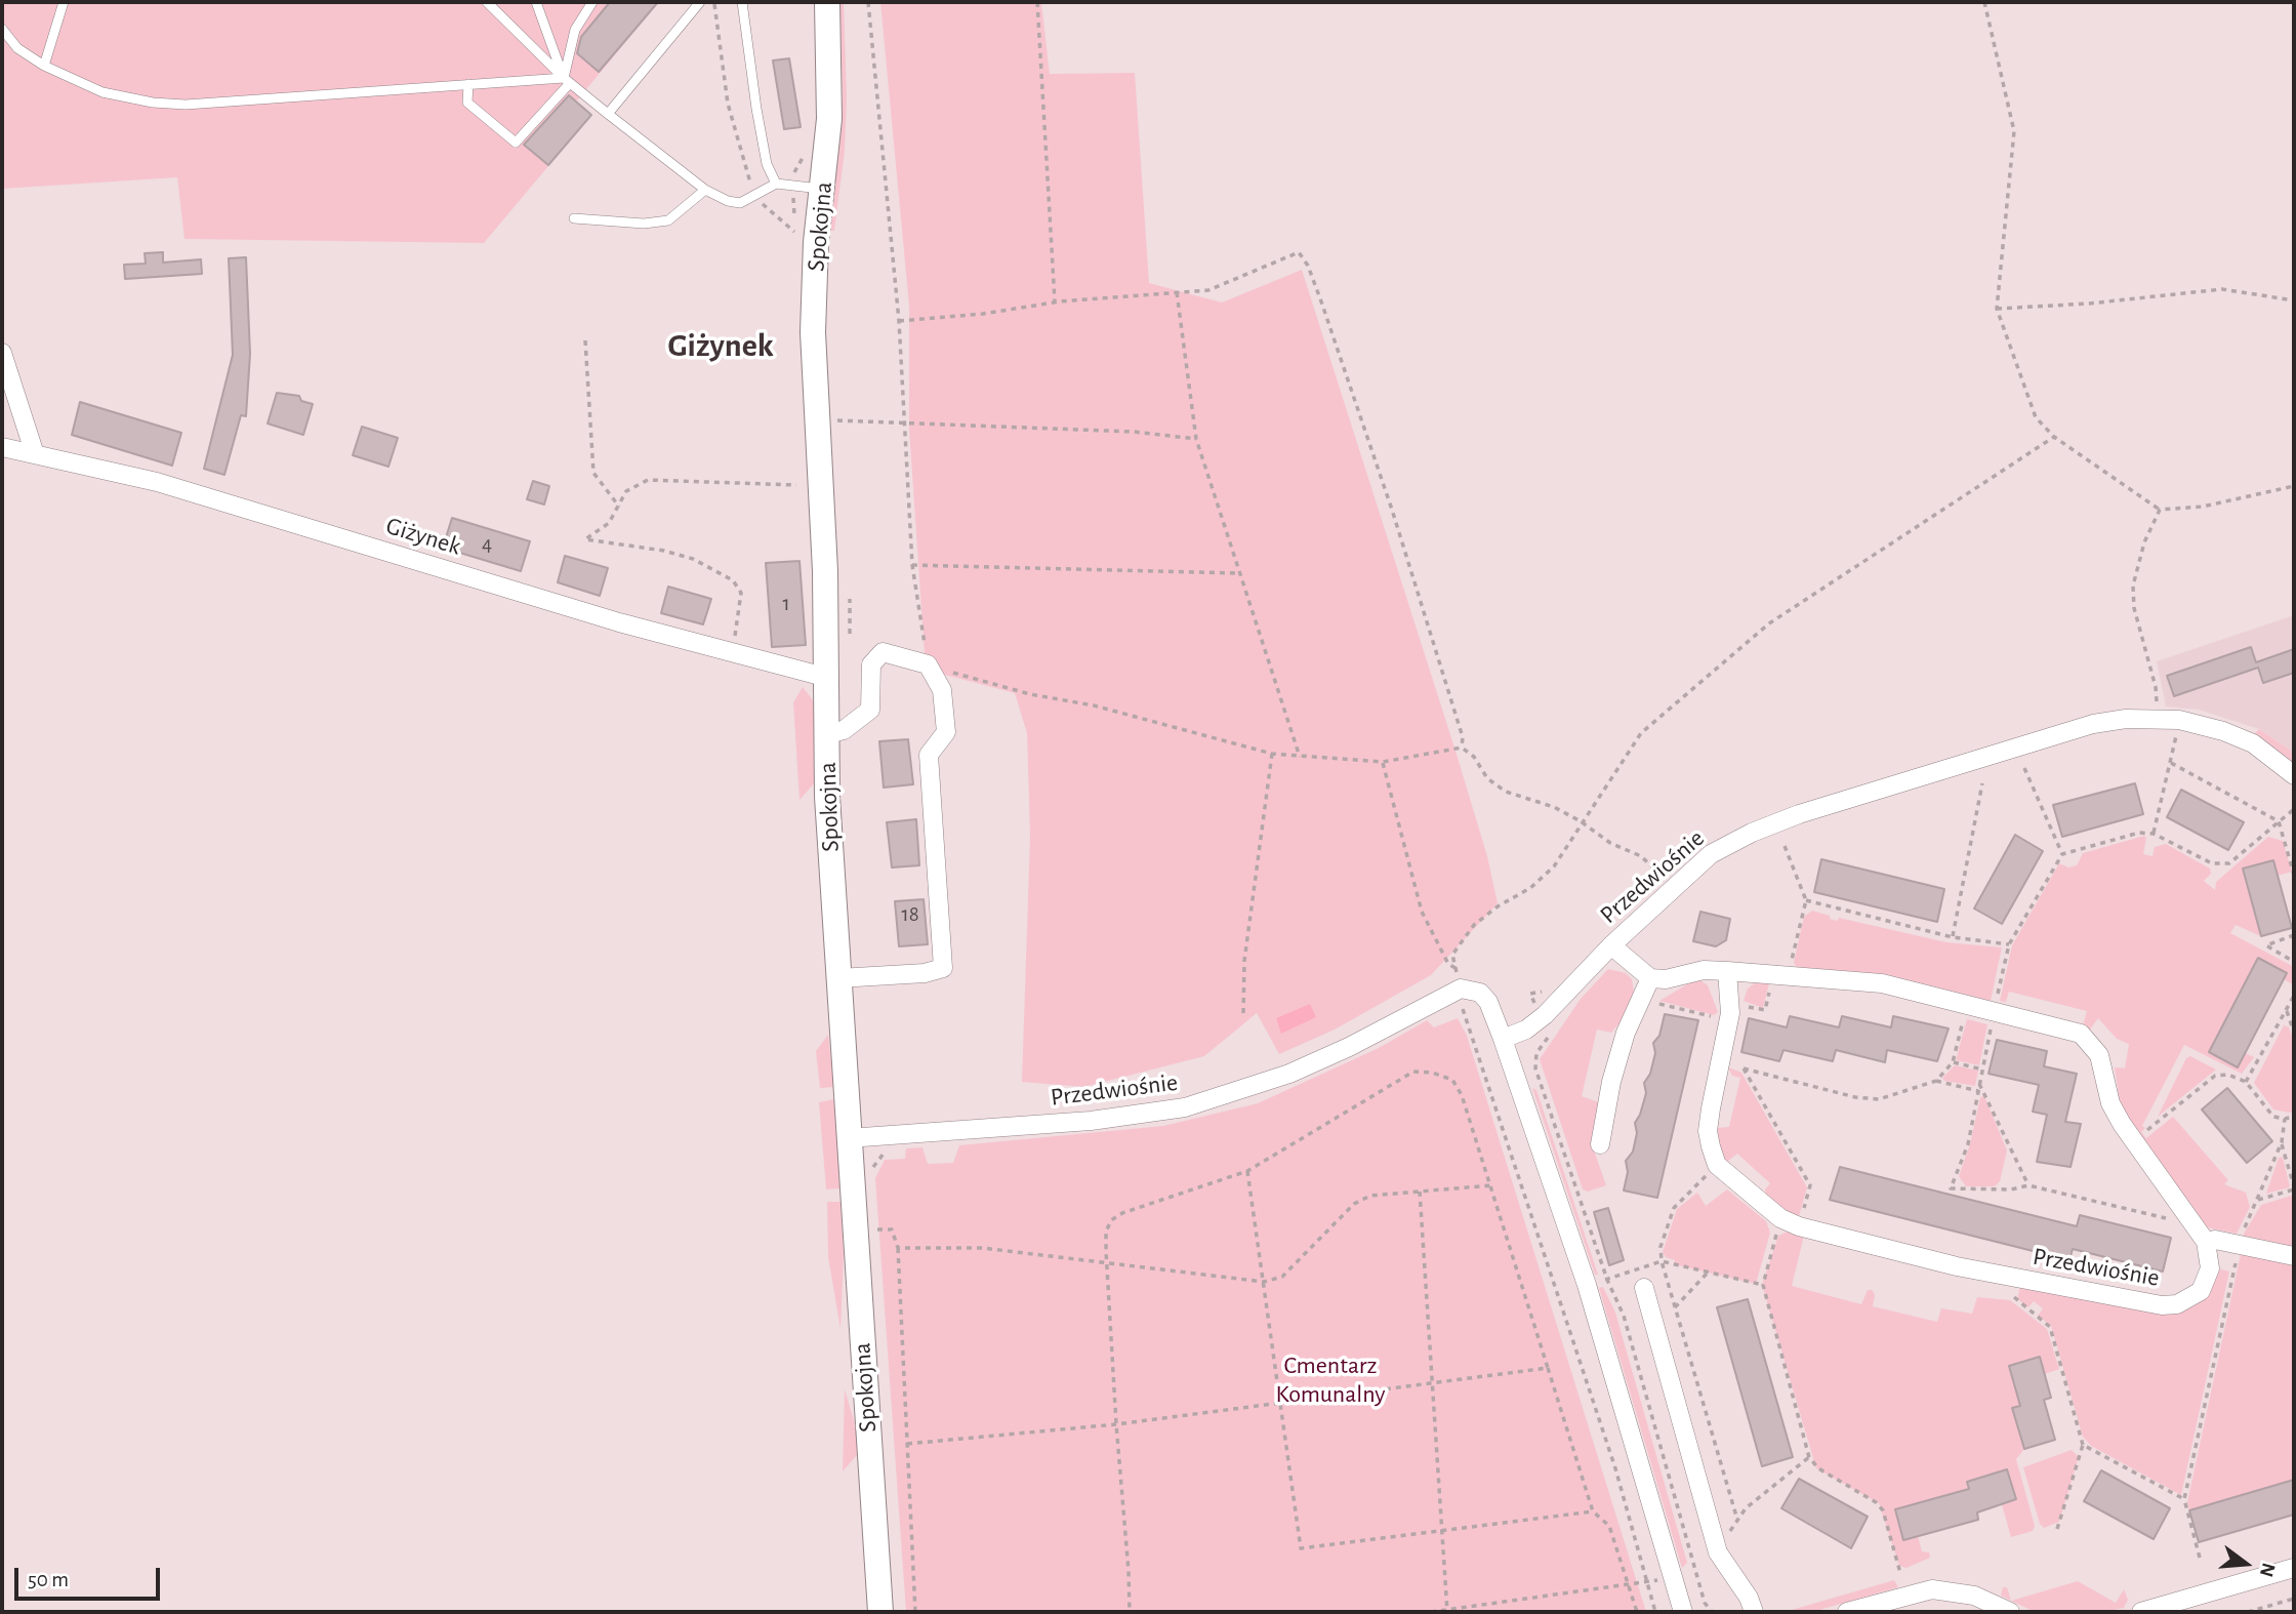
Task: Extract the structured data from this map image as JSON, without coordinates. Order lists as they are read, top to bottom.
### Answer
{
  "streets": {
    "street": ["Spokojna", "Giżynek", "Przedwiośnie"]
  },
  "crossings": [
    ["Spokojna", "Giżynek"],
    ["Spokojna", "Przedwiośnie"]
  ],
  "districts": ["Giżynek"],
  "parks": ["Cmentarz Komunalny"],
  "house_numbers": ["4", "1", "18"],
  "scale_bar": "50 m",
  "north": "right"
}
